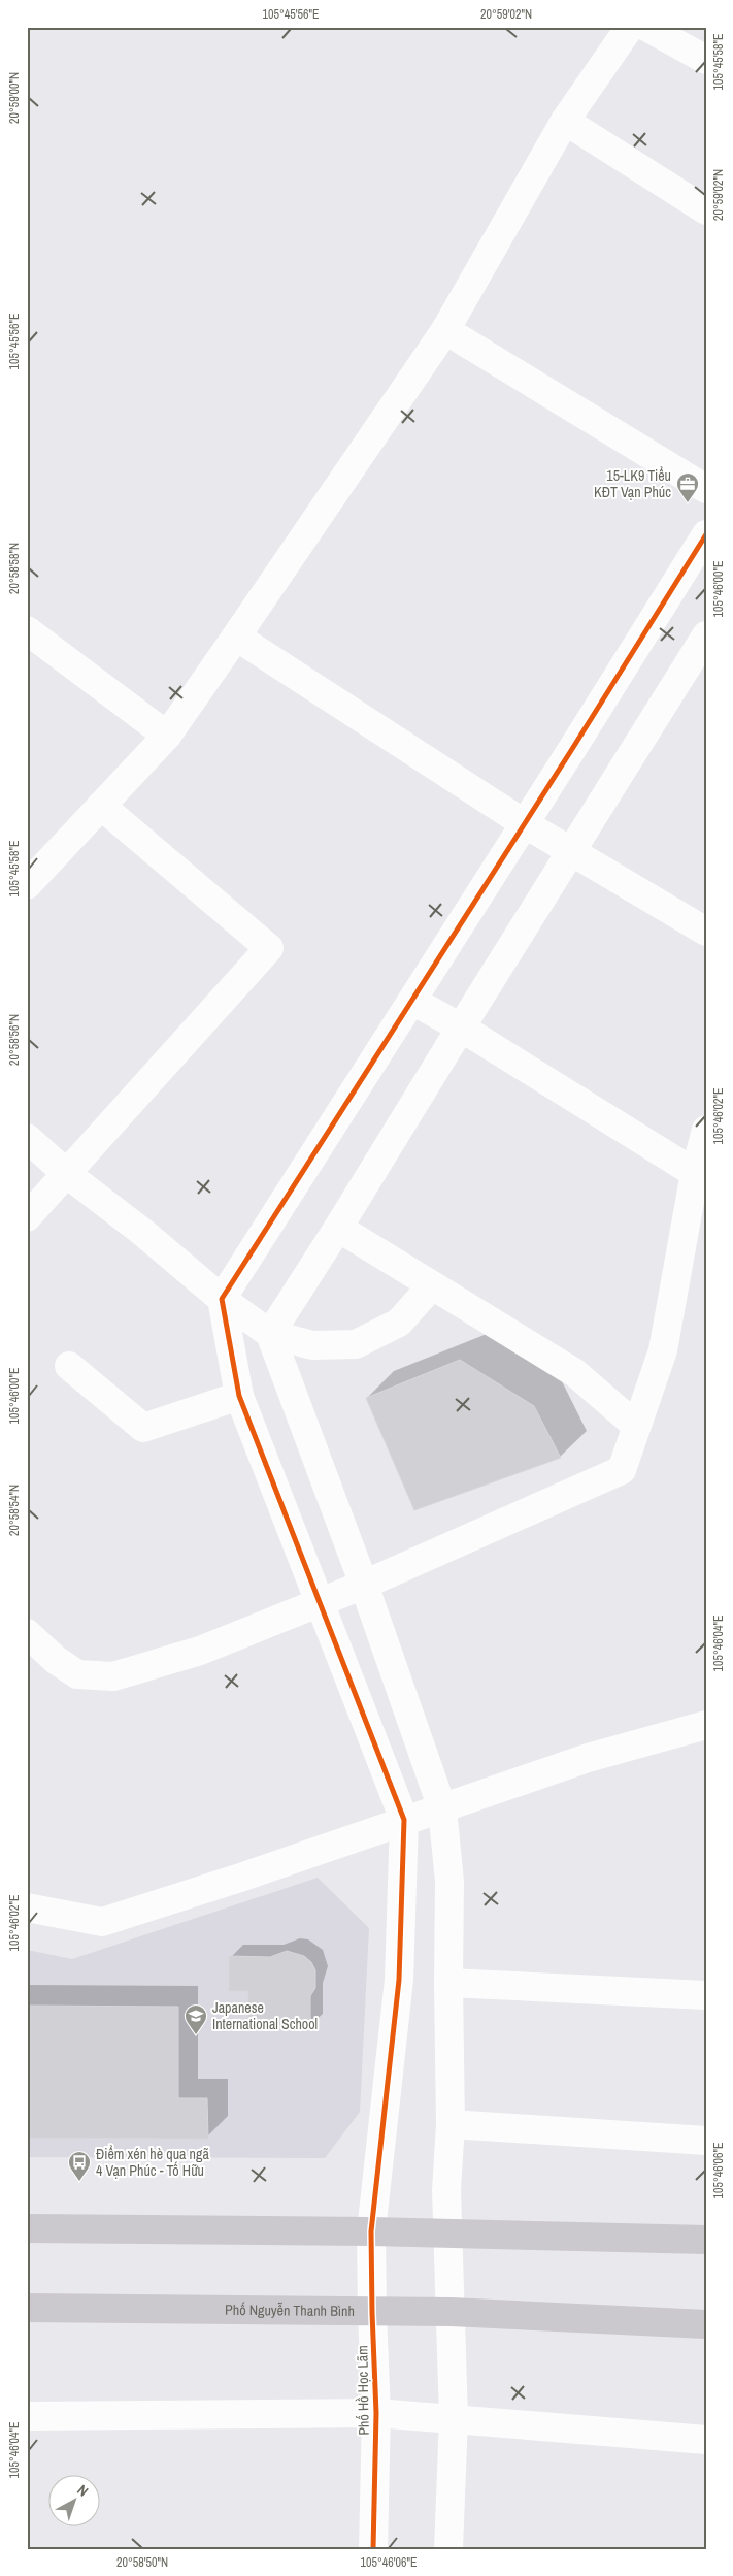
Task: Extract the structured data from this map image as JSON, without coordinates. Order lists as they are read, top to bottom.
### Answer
{
  "streets": {
    "main road": ["Phố Nguyễn Thanh Bình"],
    "street": ["Phố Hồ Học Lãm"]
  },
  "crossings": [
    ["Phố Nguyễn Thanh Bình", "Phố Hồ Học Lãm"]
  ],
  "places": {
    "office": ["15-LK9 Tiểu KĐT Vạn Phúc"],
    "school or university": ["Japanese International School"],
    "bus stop": ["Điểm xén hè qua ngã 4 Vạn Phúc - Tố Hữu"]
  },
  "north": "top right",
  "coordinates": [
    "105°45'56\"E",
    "20°59'02\"N",
    "105°45'58\"E",
    "20°59'00\"N",
    "20°58'58\"N",
    "105°46'00\"E",
    "20°58'56\"N",
    "105°46'02\"E",
    "20°58'54\"N",
    "105°46'04\"E",
    "105°46'06\"E",
    "20°58'50\"N"
  ]
}
